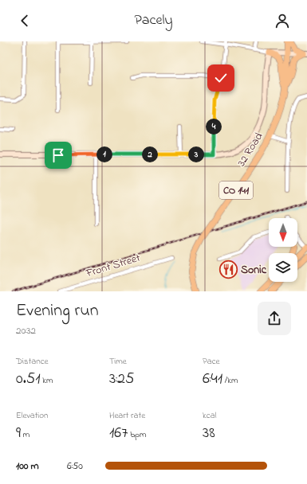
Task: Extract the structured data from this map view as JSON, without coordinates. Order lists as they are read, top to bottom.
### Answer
{
  "streets": {
    "main road": ["32 Road", "CO 141"],
    "street": ["Front Street"]
  },
  "places": {
    "restaurant": ["Sonic"]
  },
  "north": "bottom",
  "page": {
    "header": "Pacely",
    "pins": [
      "4",
      "1",
      "2",
      "3"
    ],
    "heading": ["Evening run", "20:32"],
    "stats": [
      ["Distance", "0.51 km"],
      ["Time", "3:25"],
      ["Pace", "6:41 /km"],
      ["Elevation", "9 m"],
      ["Heart rate", "167 bpm"],
      ["kcal", "38"]
    ],
    "list": [
      {
        "name": "100 m",
        "note": "6:50"
      }
    ]
  }
}
